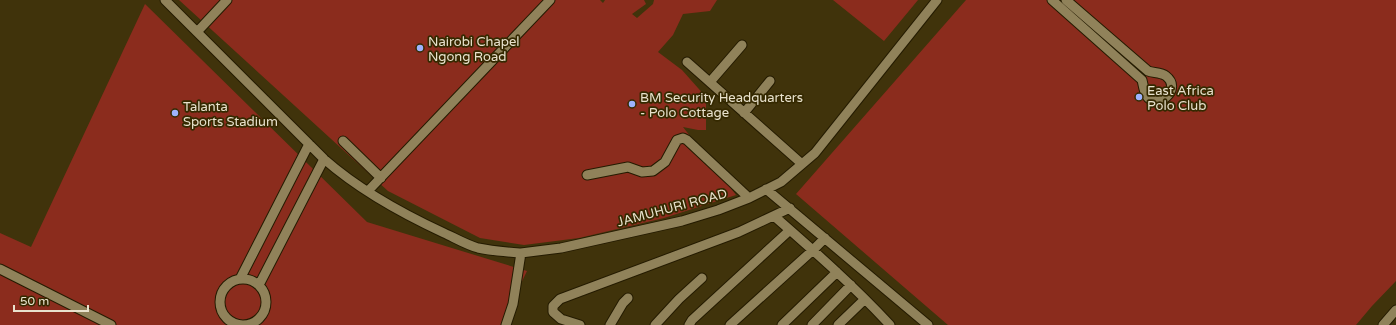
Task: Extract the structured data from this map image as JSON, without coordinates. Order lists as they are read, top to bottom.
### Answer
{
  "streets": {
    "street": ["JAMUHURI ROAD"]
  },
  "places": [
    "Nairobi Chapel Ngong Road",
    "East Africa Polo Club",
    "BM Security Headquarters - Polo Cottage",
    "Talanta Sports Stadium"
  ],
  "scale_bar": "50 m"
}
